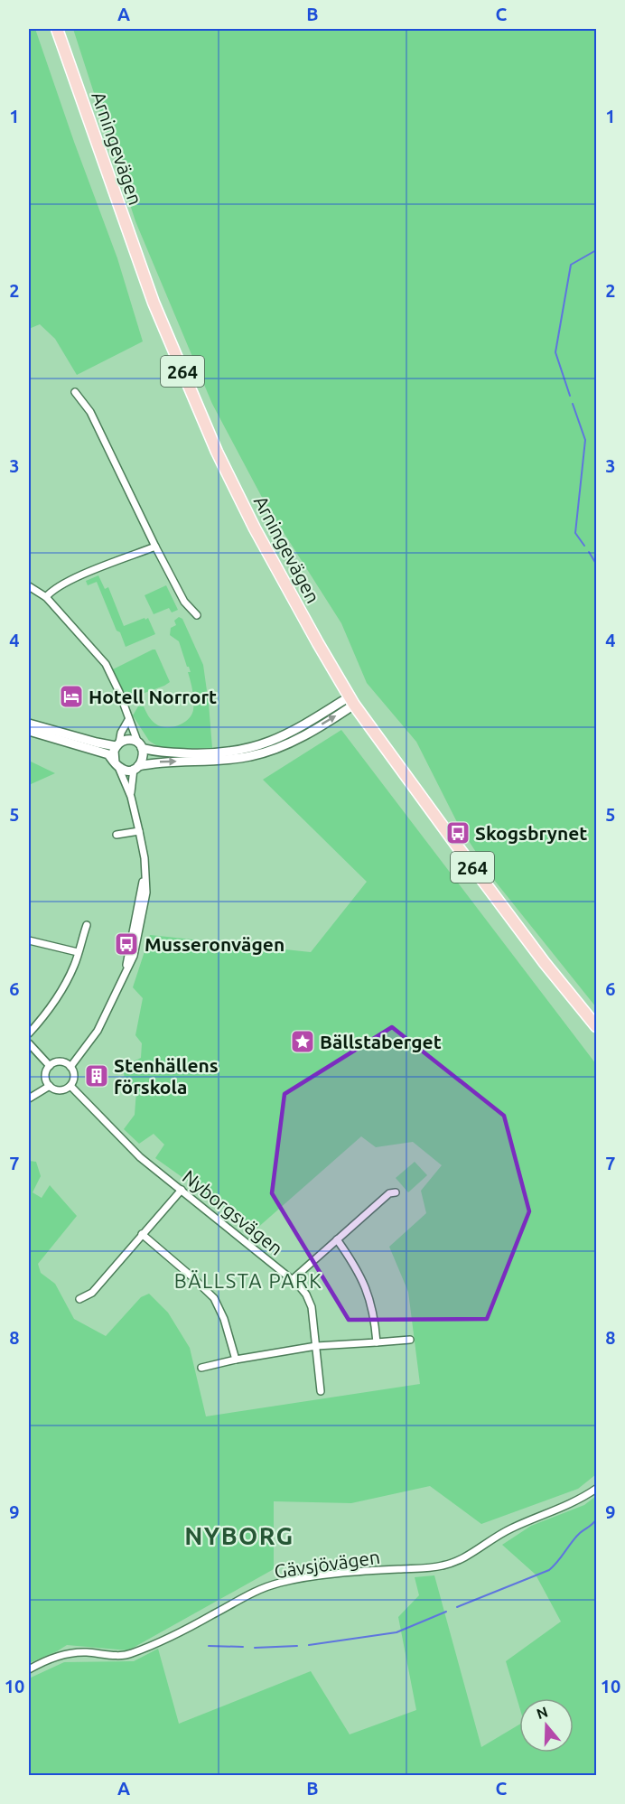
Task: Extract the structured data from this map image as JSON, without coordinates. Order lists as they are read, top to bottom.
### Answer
{
  "streets": {
    "main road": ["Arningevägen", "264"],
    "street": ["Nyborgsvägen", "Gävsjövägen"]
  },
  "districts": ["BÄLLSTA PARK", "NYBORG"],
  "places": {
    "hotel": ["Hotell Norrort"],
    "bus stop": ["Skogsbrynet", "Musseronvägen"],
    "place": ["Bällstaberget"],
    "building": ["Stenhällens förskola"]
  },
  "north": "top",
  "grid": {
    "columns": ["A", "B", "C"],
    "rows": [
      "1",
      "2",
      "3",
      "4",
      "5",
      "6",
      "7",
      "8",
      "9",
      "10"
    ]
  }
}
